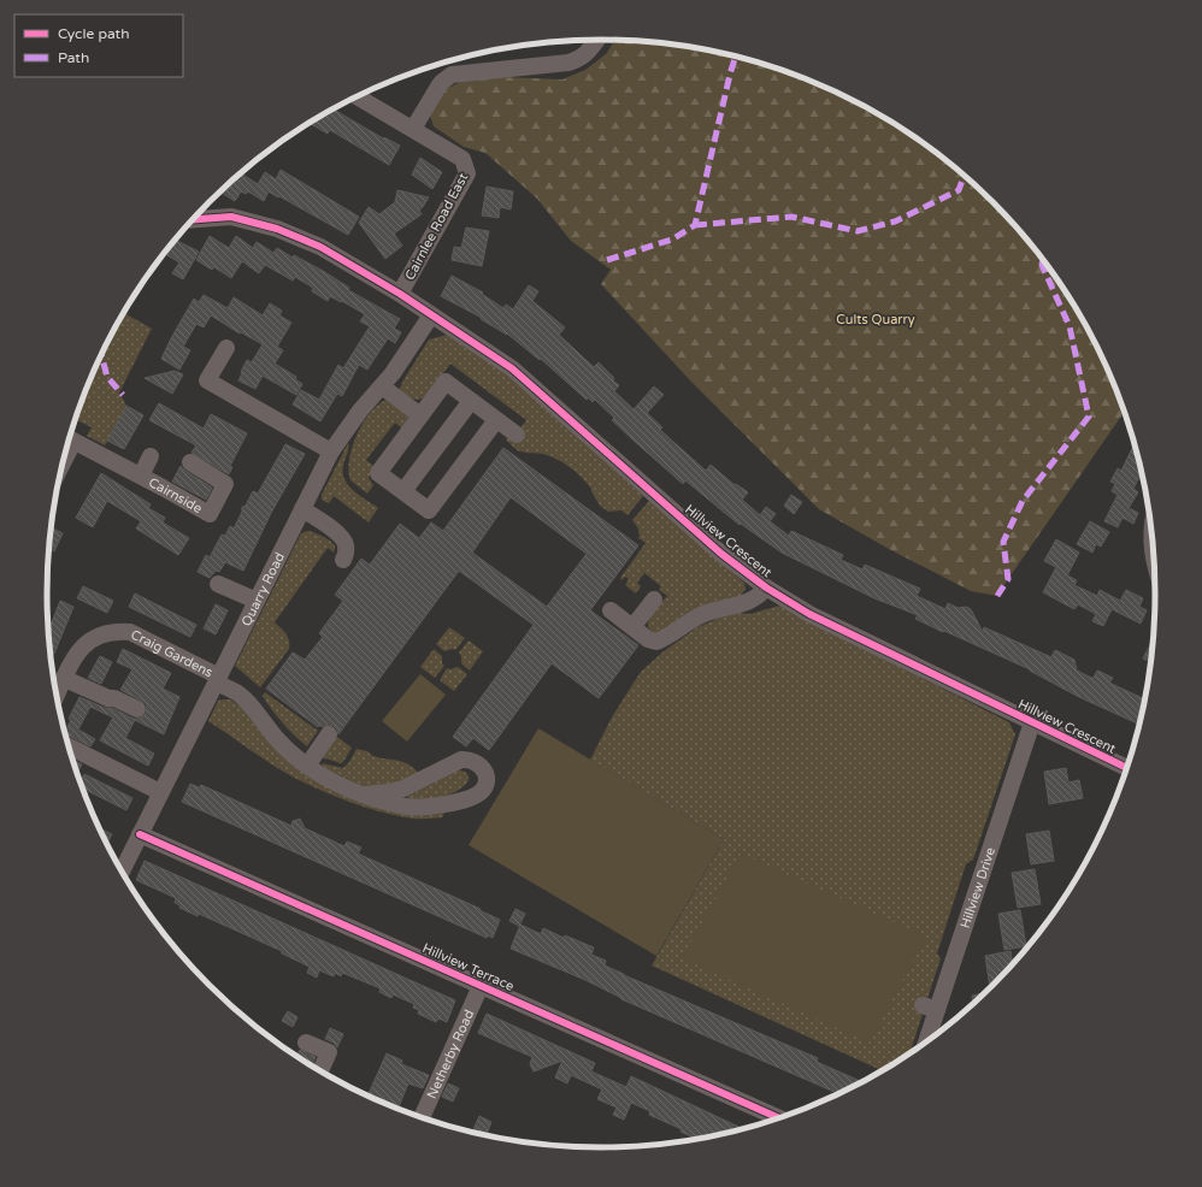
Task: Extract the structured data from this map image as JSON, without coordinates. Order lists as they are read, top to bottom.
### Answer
{
  "streets": {
    "street": [
      "Cairnlee Road East",
      "Cairnside",
      "Hillview Crescent",
      "Quarry Road",
      "Craig Gardens",
      "Hillview Drive",
      "Hillview Terrace",
      "Netherby Road"
    ]
  },
  "crossings": [
    ["Cairnlee Road East", "Hillview Crescent"],
    ["Hillview Crescent", "Quarry Road"],
    ["Hillview Crescent", "Hillview Drive"],
    ["Quarry Road", "Craig Gardens"],
    ["Quarry Road", "Hillview Terrace"],
    ["Hillview Terrace", "Netherby Road"]
  ],
  "parks": ["Cults Quarry"],
  "legend": ["Cycle path", "Path"]
}
